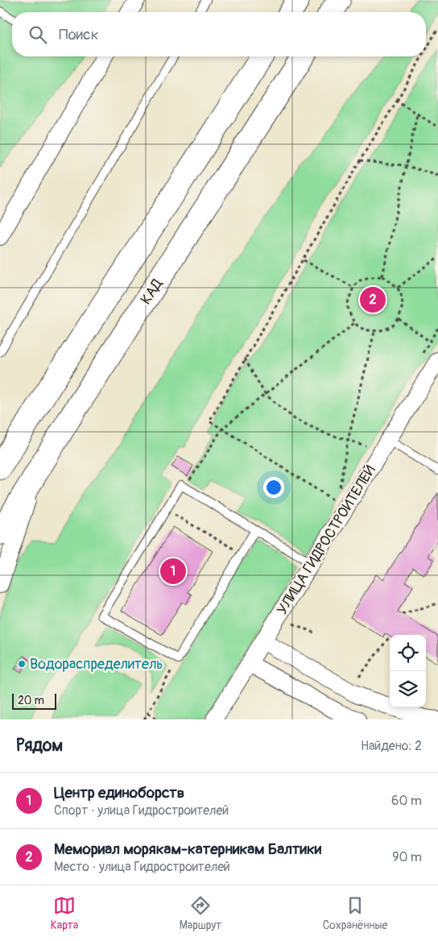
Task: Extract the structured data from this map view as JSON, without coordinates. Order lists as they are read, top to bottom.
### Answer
{
  "streets": {
    "highway": ["КАД"],
    "street": ["УЛИЦА ГИДРОСТРОИТЕЛЕЙ"]
  },
  "places": ["Водораспределитель"],
  "scale_bar": "20 m",
  "page": {
    "search": "Поиск",
    "pins": ["2", "1"],
    "scale": "20 m",
    "heading": ["Рядом", "Найдено: 2"],
    "list": [
      {
        "mark": "1",
        "name": "Центр единоборств",
        "note": "Спорт · улица Гидростроителей",
        "value": "60 m"
      },
      {
        "mark": "2",
        "name": "Мемориал морякам-катерникам Балтики",
        "note": "Место · улица Гидростроителей",
        "value": "90 m"
      }
    ],
    "nav": ["Карта", "Маршрут", "Сохранённые"]
  }
}
